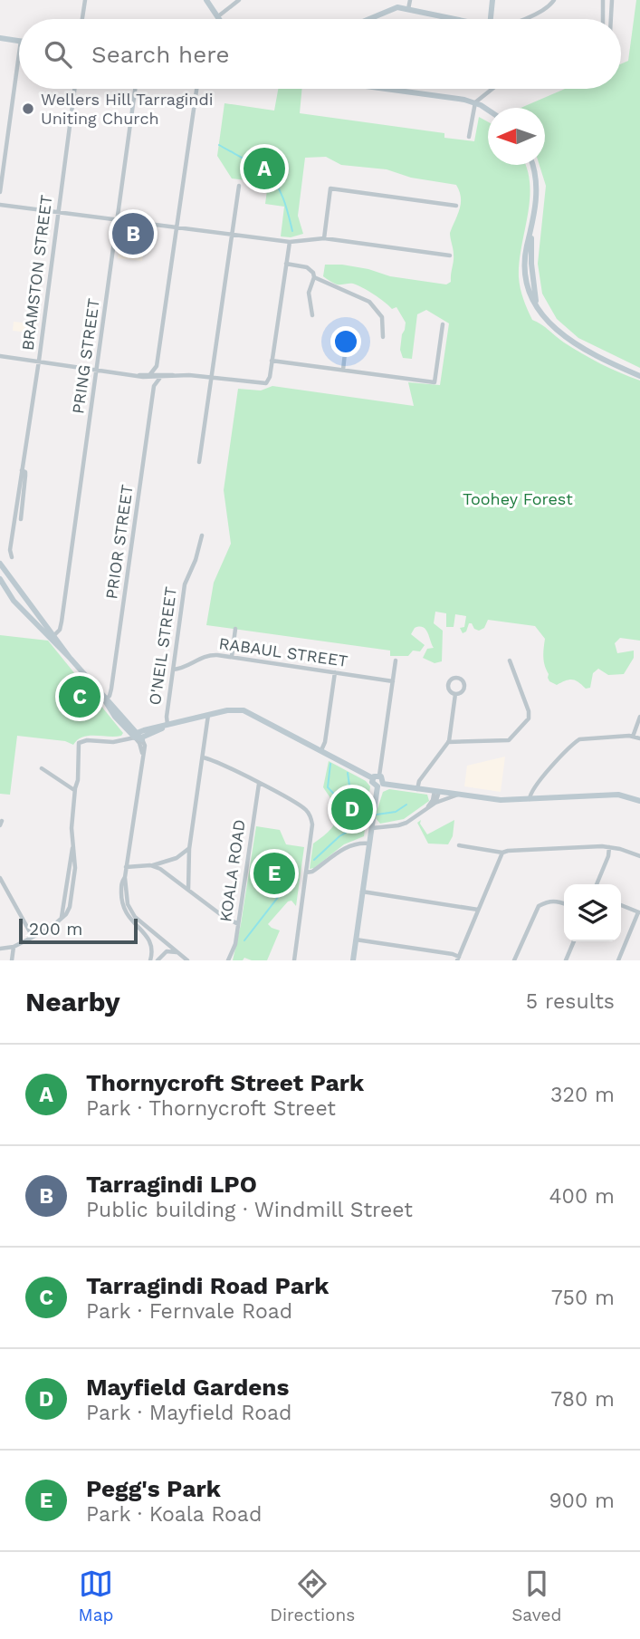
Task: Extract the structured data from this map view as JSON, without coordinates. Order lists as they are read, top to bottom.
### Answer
{
  "streets": {
    "street": [
      "BRAMSTON STREET",
      "PRING STREET",
      "PRIOR STREET",
      "O'NEIL STREET",
      "RABAUL STREET",
      "KOALA ROAD"
    ]
  },
  "crossings": [
    ["O'NEIL STREET", "RABAUL STREET"]
  ],
  "parks": ["Toohey Forest"],
  "places": ["Wellers Hill Tarragindi Uniting Church"],
  "scale_bar": "200 m",
  "north": "left",
  "page": {
    "search": "Search here",
    "pins": [
      "A",
      "B",
      "C",
      "D",
      "E"
    ],
    "scale": "200 m",
    "heading": ["Nearby", "5 results"],
    "list": [
      {
        "mark": "A",
        "name": "Thornycroft Street Park",
        "note": "Park · Thornycroft Street",
        "value": "320 m"
      },
      {
        "mark": "B",
        "name": "Tarragindi LPO",
        "note": "Public building · Windmill Street",
        "value": "400 m"
      },
      {
        "mark": "C",
        "name": "Tarragindi Road Park",
        "note": "Park · Fernvale Road",
        "value": "750 m"
      },
      {
        "mark": "D",
        "name": "Mayfield Gardens",
        "note": "Park · Mayfield Road",
        "value": "780 m"
      },
      {
        "mark": "E",
        "name": "Pegg's Park",
        "note": "Park · Koala Road",
        "value": "900 m"
      }
    ],
    "nav": ["Map", "Directions", "Saved"]
  }
}
